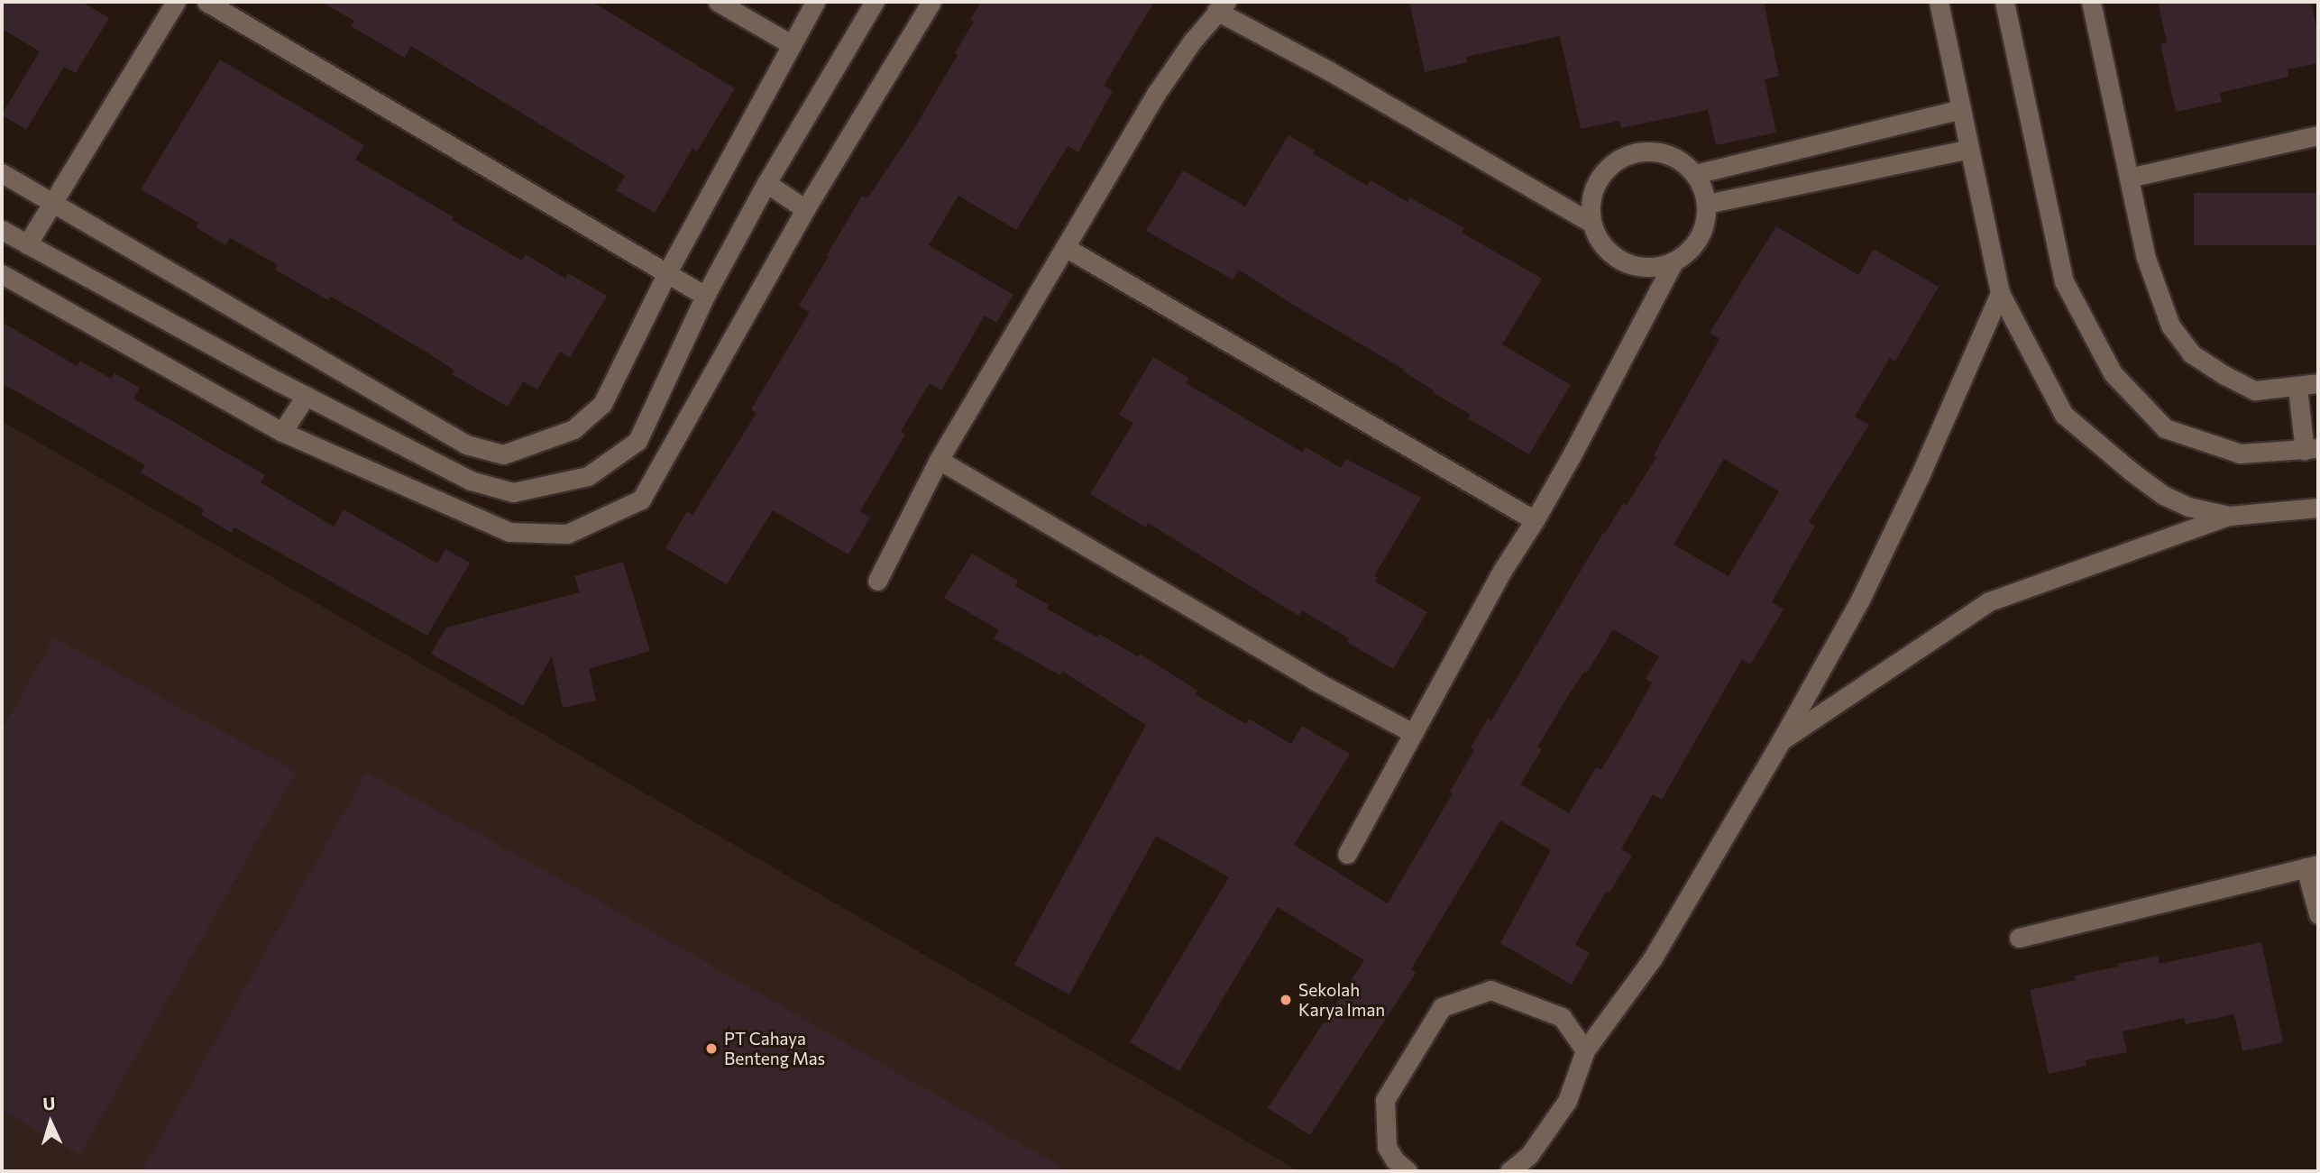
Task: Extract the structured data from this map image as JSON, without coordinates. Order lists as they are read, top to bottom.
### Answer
{
  "places": ["Sekolah Karya Iman", "PT Cahaya Benteng Mas"],
  "north": "top"
}
